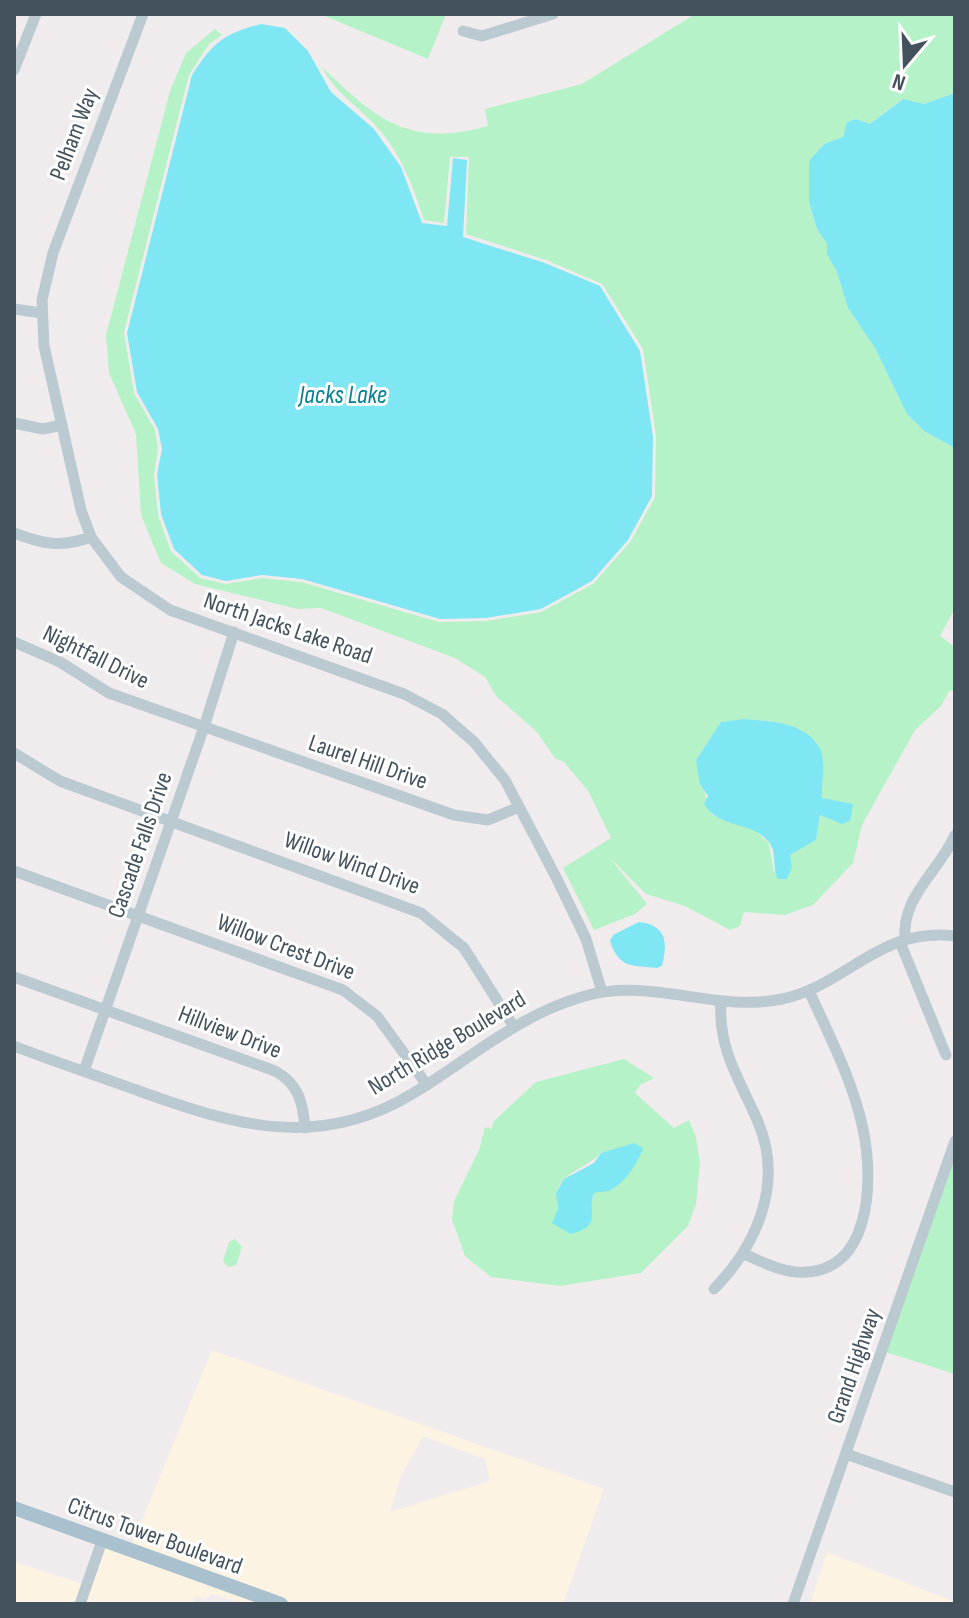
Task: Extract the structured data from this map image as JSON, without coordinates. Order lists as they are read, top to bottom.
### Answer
{
  "streets": {
    "main road": ["Citrus Tower Boulevard"],
    "street": [
      "Pelham Way",
      "North Jacks Lake Road",
      "Nightfall Drive",
      "Laurel Hill Drive",
      "Cascade Falls Drive",
      "Willow Wind Drive",
      "Willow Crest Drive",
      "Hillview Drive",
      "North Ridge Boulevard",
      "Grand Highway"
    ]
  },
  "crossings": [
    ["Pelham Way", "North Jacks Lake Road"],
    ["North Jacks Lake Road", "Laurel Hill Drive"],
    ["North Jacks Lake Road", "Cascade Falls Drive"],
    ["North Jacks Lake Road", "North Ridge Boulevard"],
    ["Nightfall Drive", "Laurel Hill Drive"],
    ["Nightfall Drive", "Cascade Falls Drive"],
    ["Laurel Hill Drive", "Cascade Falls Drive"],
    ["Cascade Falls Drive", "Willow Wind Drive"],
    ["Cascade Falls Drive", "Willow Crest Drive"],
    ["Cascade Falls Drive", "Hillview Drive"],
    ["Cascade Falls Drive", "North Ridge Boulevard"],
    ["Willow Wind Drive", "North Ridge Boulevard"],
    ["Willow Crest Drive", "North Ridge Boulevard"],
    ["Hillview Drive", "North Ridge Boulevard"]
  ],
  "water": ["Jacks Lake"],
  "north": "bottom"
}
